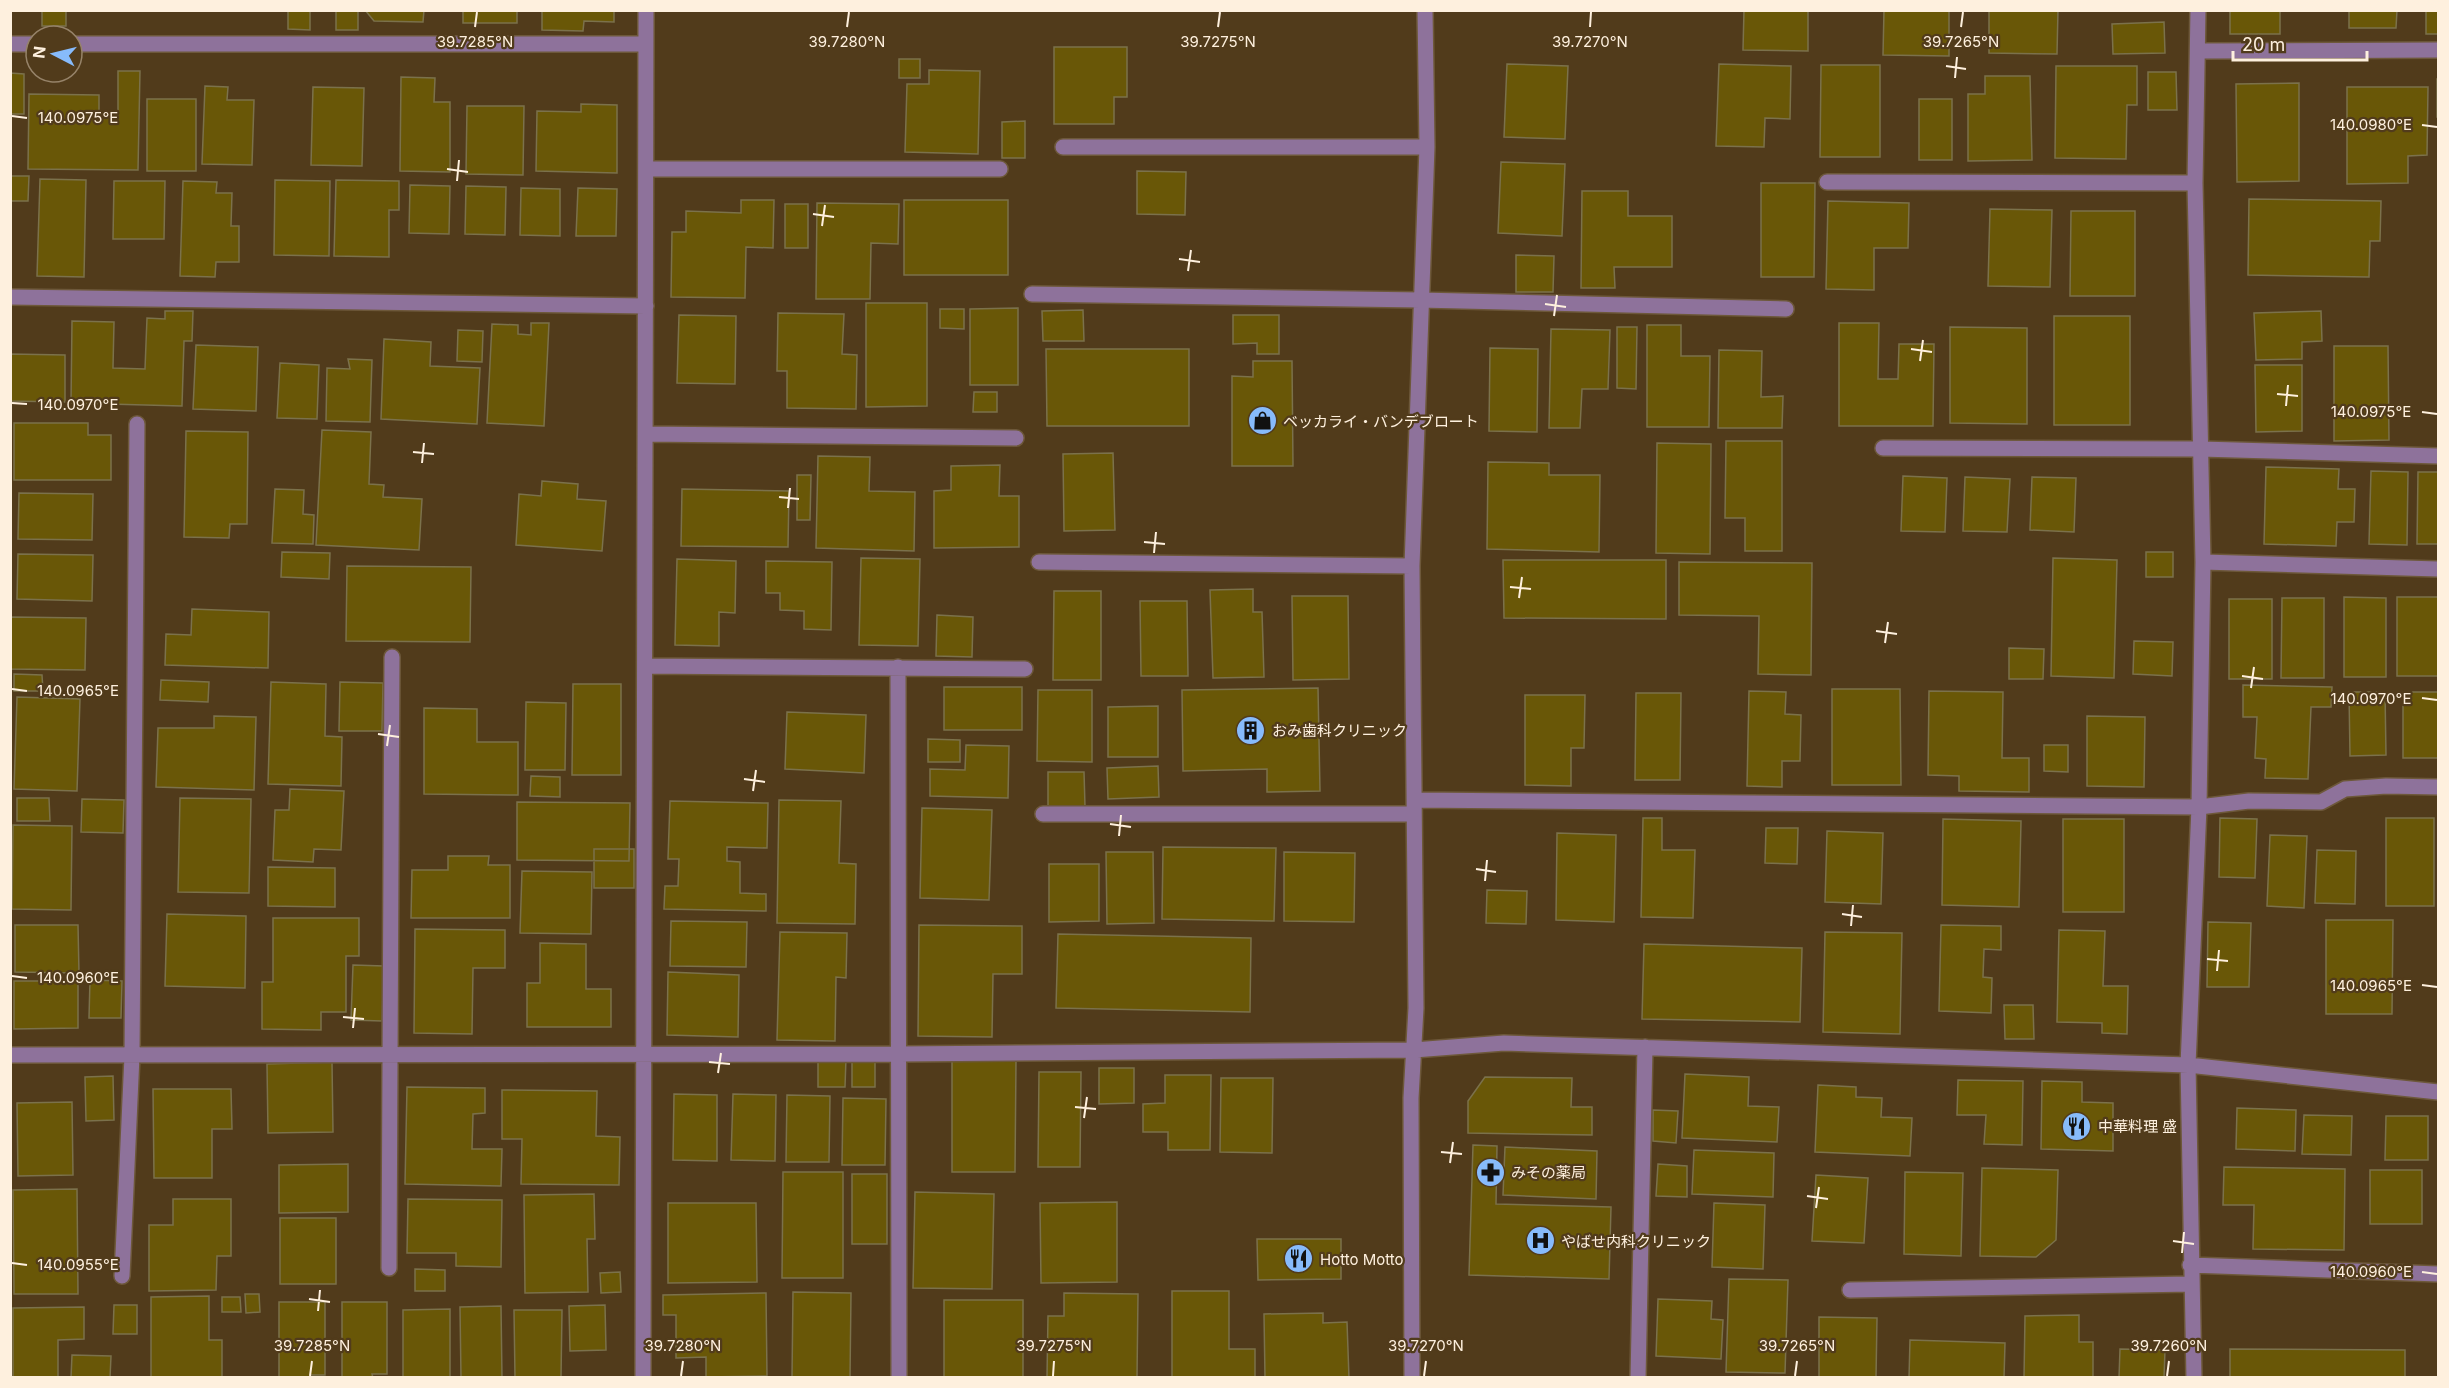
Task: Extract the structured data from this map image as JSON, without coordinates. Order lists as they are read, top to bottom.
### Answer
{
  "places": {
    "shop": ["ベッカライ・バンデブロート"],
    "building": ["おみ歯科クリニック"],
    "restaurant": ["中華料理 盛", "Hotto Motto"],
    "pharmacy": ["みその薬局"],
    "hospital": ["やばせ内科クリニック"]
  },
  "scale_bar": "20 m",
  "north": "left",
  "coordinates": [
    "39.7285°N",
    "39.7280°N",
    "39.7275°N",
    "39.7270°N",
    "39.7265°N",
    "140.0975°E",
    "140.0980°E",
    "140.0970°E",
    "140.0965°E",
    "140.0960°E",
    "140.0955°E",
    "39.7260°N"
  ]
}
